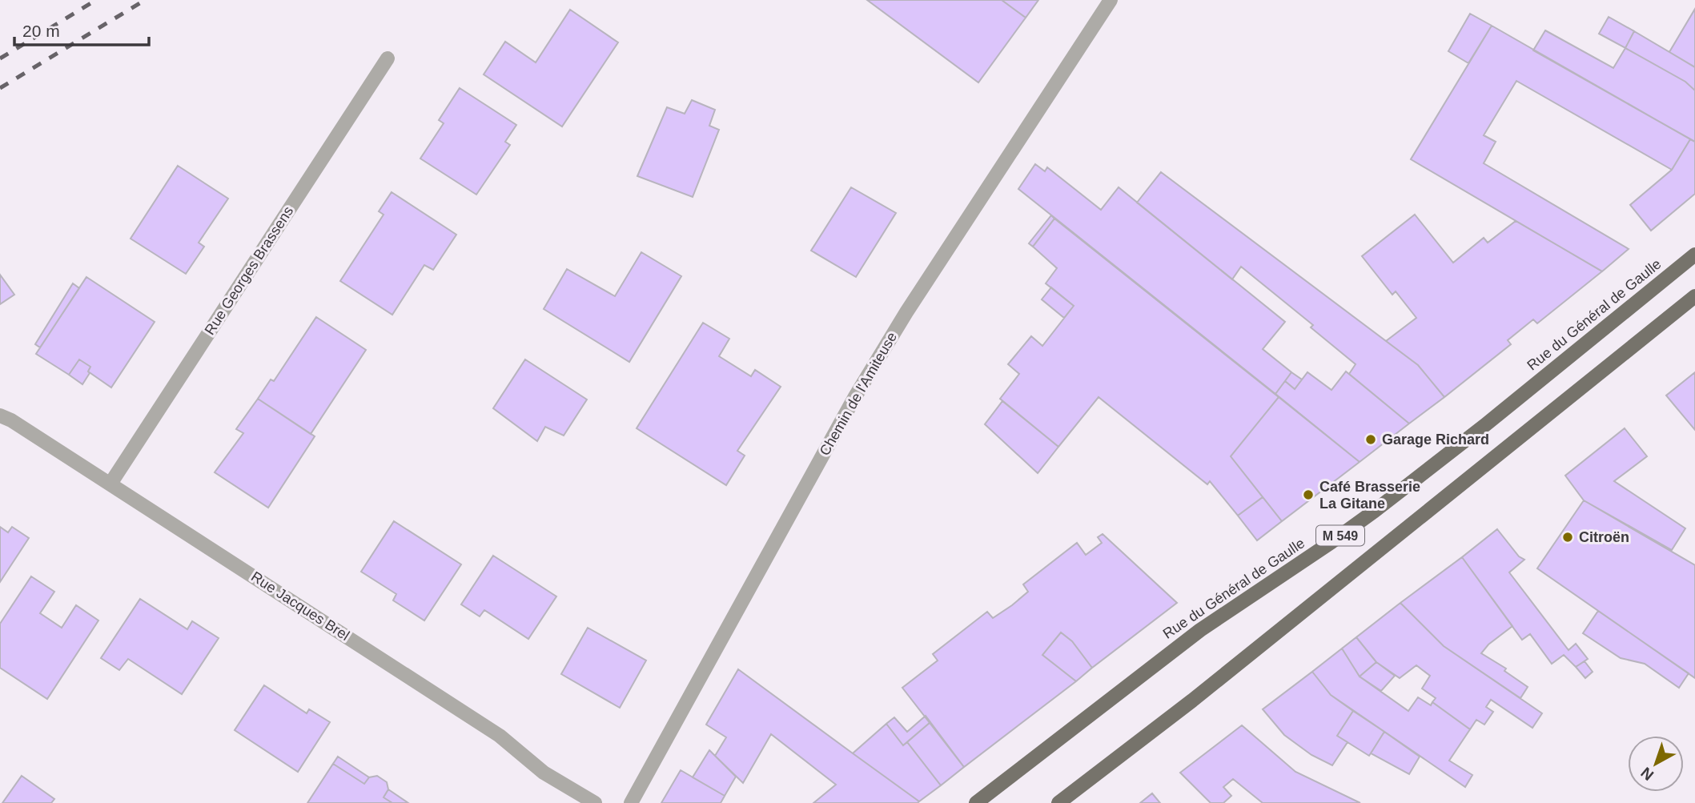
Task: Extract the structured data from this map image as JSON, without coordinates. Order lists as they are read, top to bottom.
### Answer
{
  "streets": {
    "main road": ["Rue du Général de Gaulle", "M 549"],
    "street": ["Rue Georges Brassens", "Chemin de l'Amiteuse", "Rue Jacques Brel"]
  },
  "crossings": [
    ["Rue Georges Brassens", "Rue Jacques Brel"]
  ],
  "places": ["Garage Richard", "Café Brasserie La Gitane", "Citroën"],
  "scale_bar": "20 m",
  "north": "bottom left"
}
